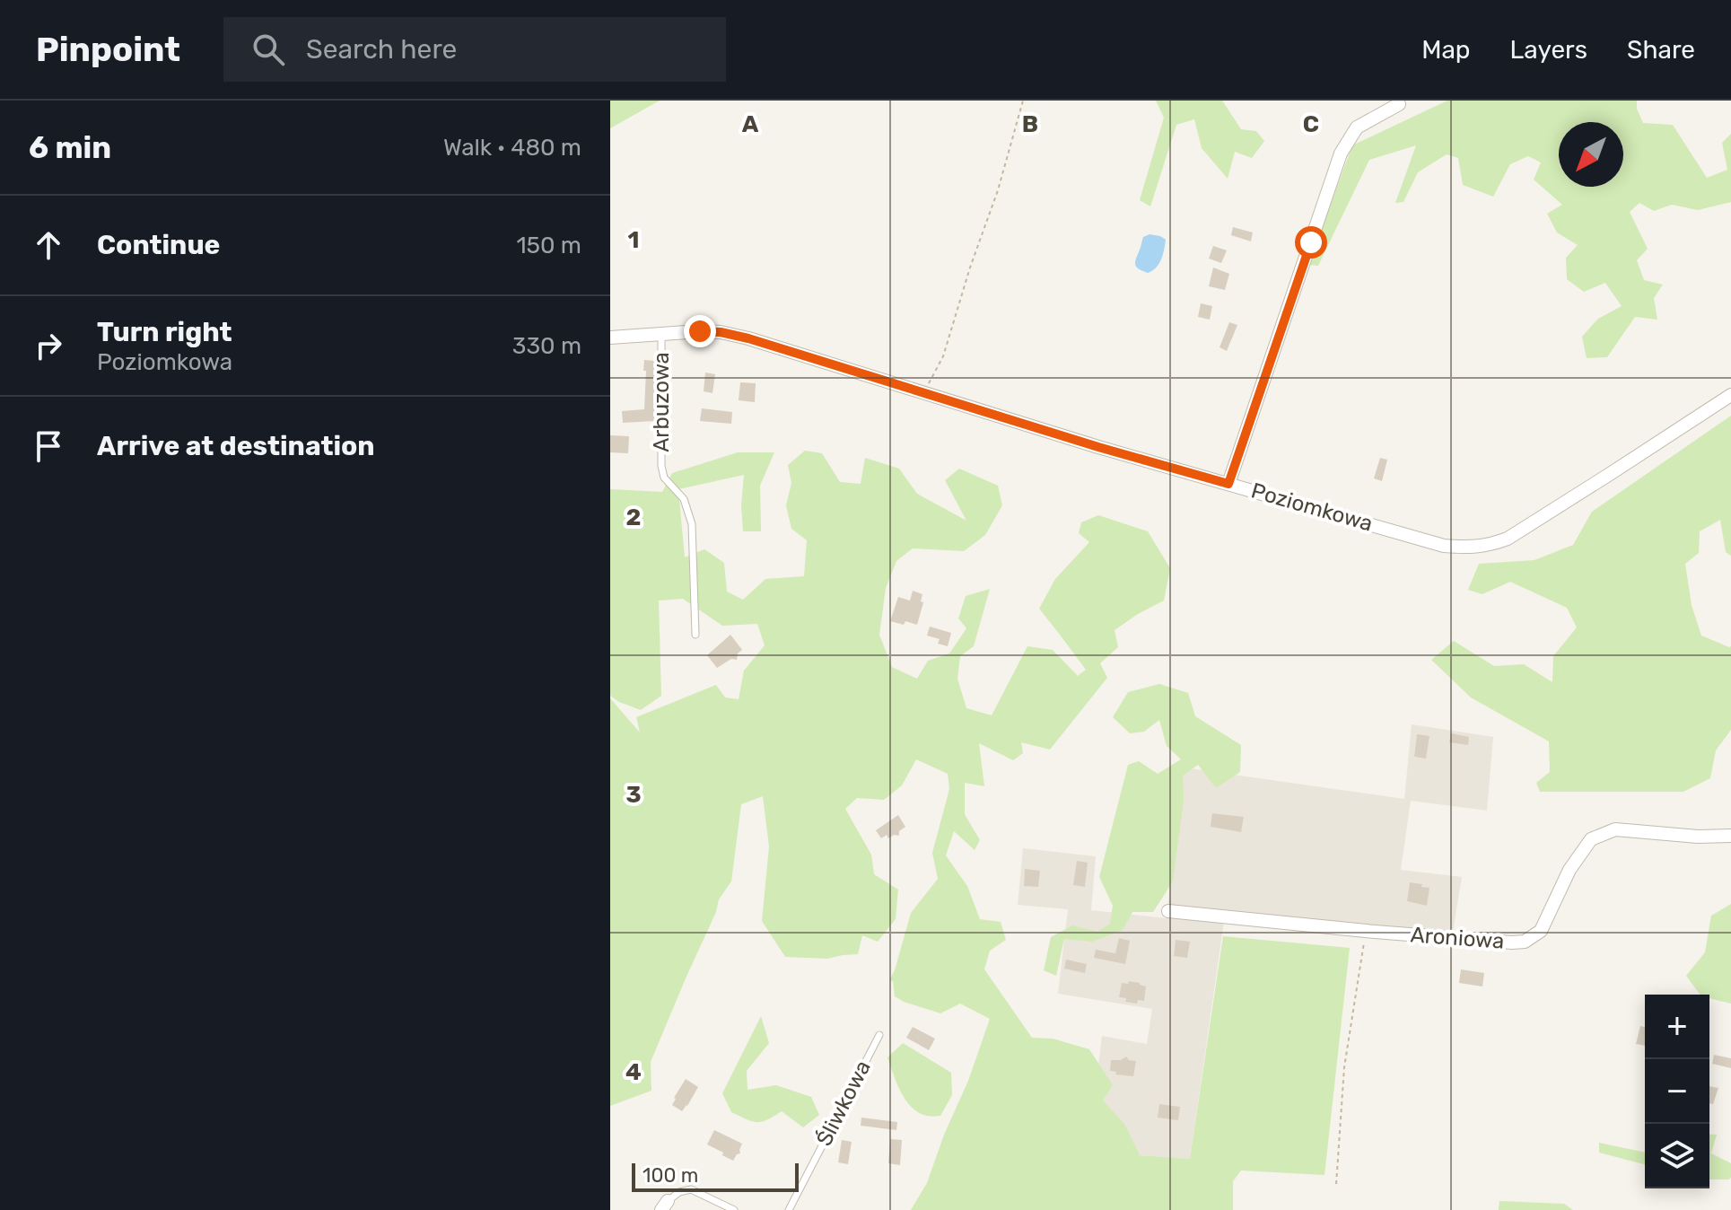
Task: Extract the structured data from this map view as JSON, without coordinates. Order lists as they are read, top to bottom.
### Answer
{
  "streets": {
    "street": ["Poziomkowa", "Aroniowa"],
    "lane": ["Arbuzowa", "Śliwkowa"]
  },
  "crossings": [
    ["Arbuzowa", "Poziomkowa"]
  ],
  "scale_bar": "100 m",
  "north": "bottom left",
  "page": {
    "header": "Pinpoint",
    "search": "Search here",
    "nav": ["Map", "Layers", "Share"],
    "heading": ["6 min", "Walk · 480 m"],
    "list": [
      ["Continue", "150 m"],
      ["Turn right", "Poziomkowa", "330 m"],
      "Arrive at destination"
    ],
    "map_buttons": ["+", "−"],
    "scale": "100 m"
  },
  "grid": {
    "columns": ["A", "B", "C"],
    "rows": [
      "1",
      "2",
      "3",
      "4"
    ]
  }
}
